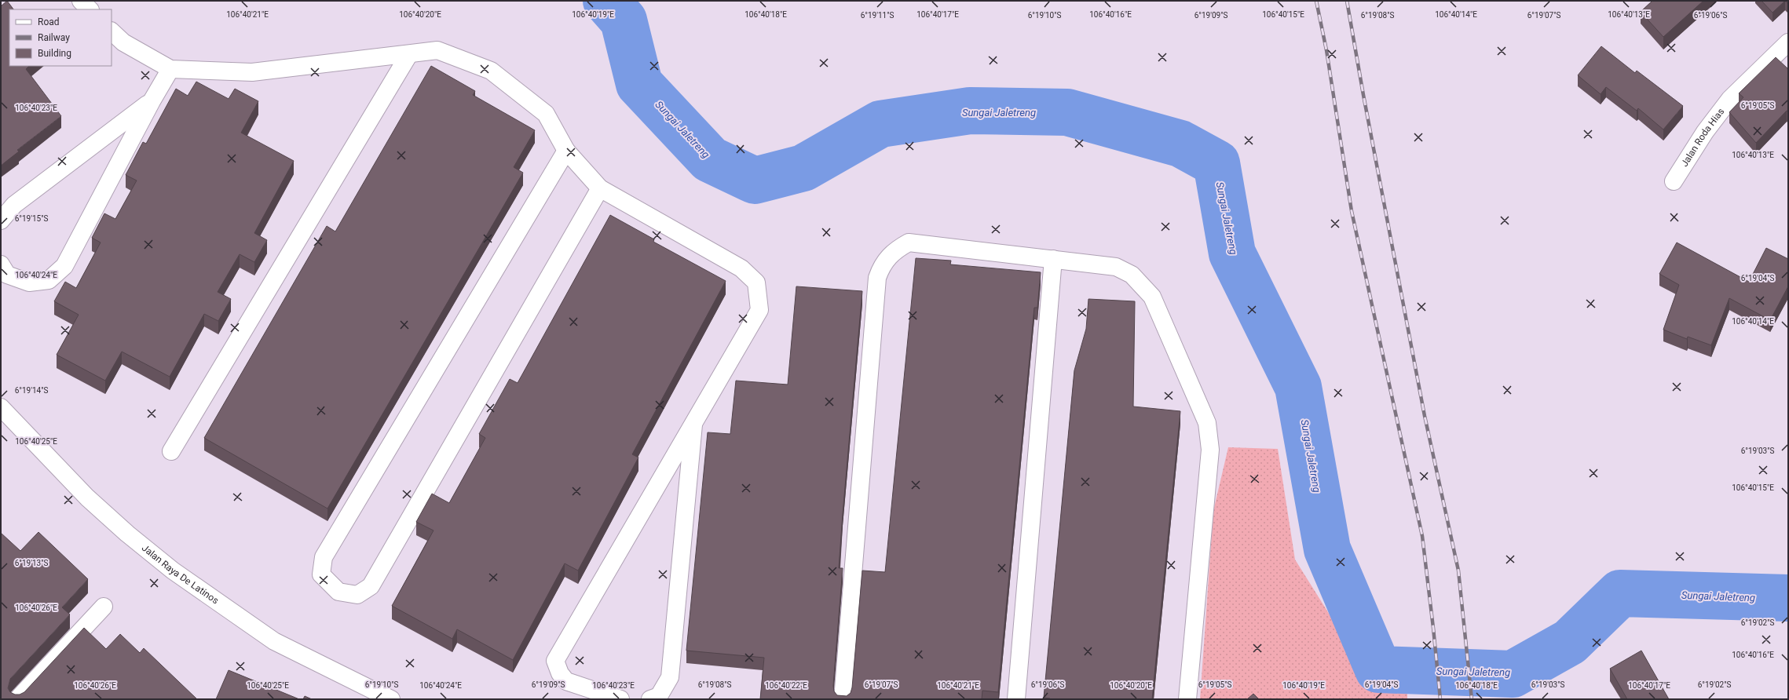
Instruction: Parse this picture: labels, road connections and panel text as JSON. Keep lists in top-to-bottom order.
{
  "streets": {
    "street": ["Jalan Roda Hias", "Jalan Raya De Latinos"]
  },
  "water": ["Sungai Jaletreng"],
  "legend": ["Road", "Railway", "Building"],
  "coordinates": [
    "106°40'21\"E",
    "106°40'20\"E",
    "106°40'19\"E",
    "106°40'18\"E",
    "106°40'17\"E",
    "106°40'15\"E",
    "106°40'14\"E",
    "106°40'13\"E",
    "106°40'16\"E",
    "6°19'11\"S",
    "6°19'10\"S",
    "6°19'09\"S",
    "6°19'08\"S",
    "6°19'07\"S",
    "6°19'06\"S",
    "6°19'05\"S",
    "106°40'23\"E",
    "6°19'15\"S",
    "106°40'24\"E",
    "6°19'04\"S",
    "6°19'14\"S",
    "106°40'25\"E",
    "6°19'03\"S",
    "6°19'13\"S",
    "106°40'26\"E",
    "6°19'02\"S",
    "106°40'22\"E"
  ]
}
